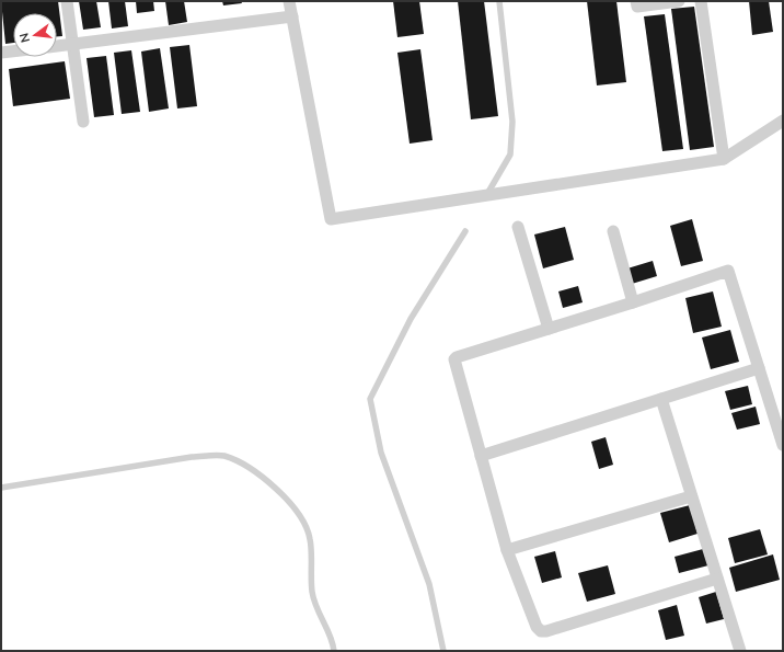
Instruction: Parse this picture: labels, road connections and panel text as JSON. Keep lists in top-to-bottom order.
{
  "north": "left"
}
